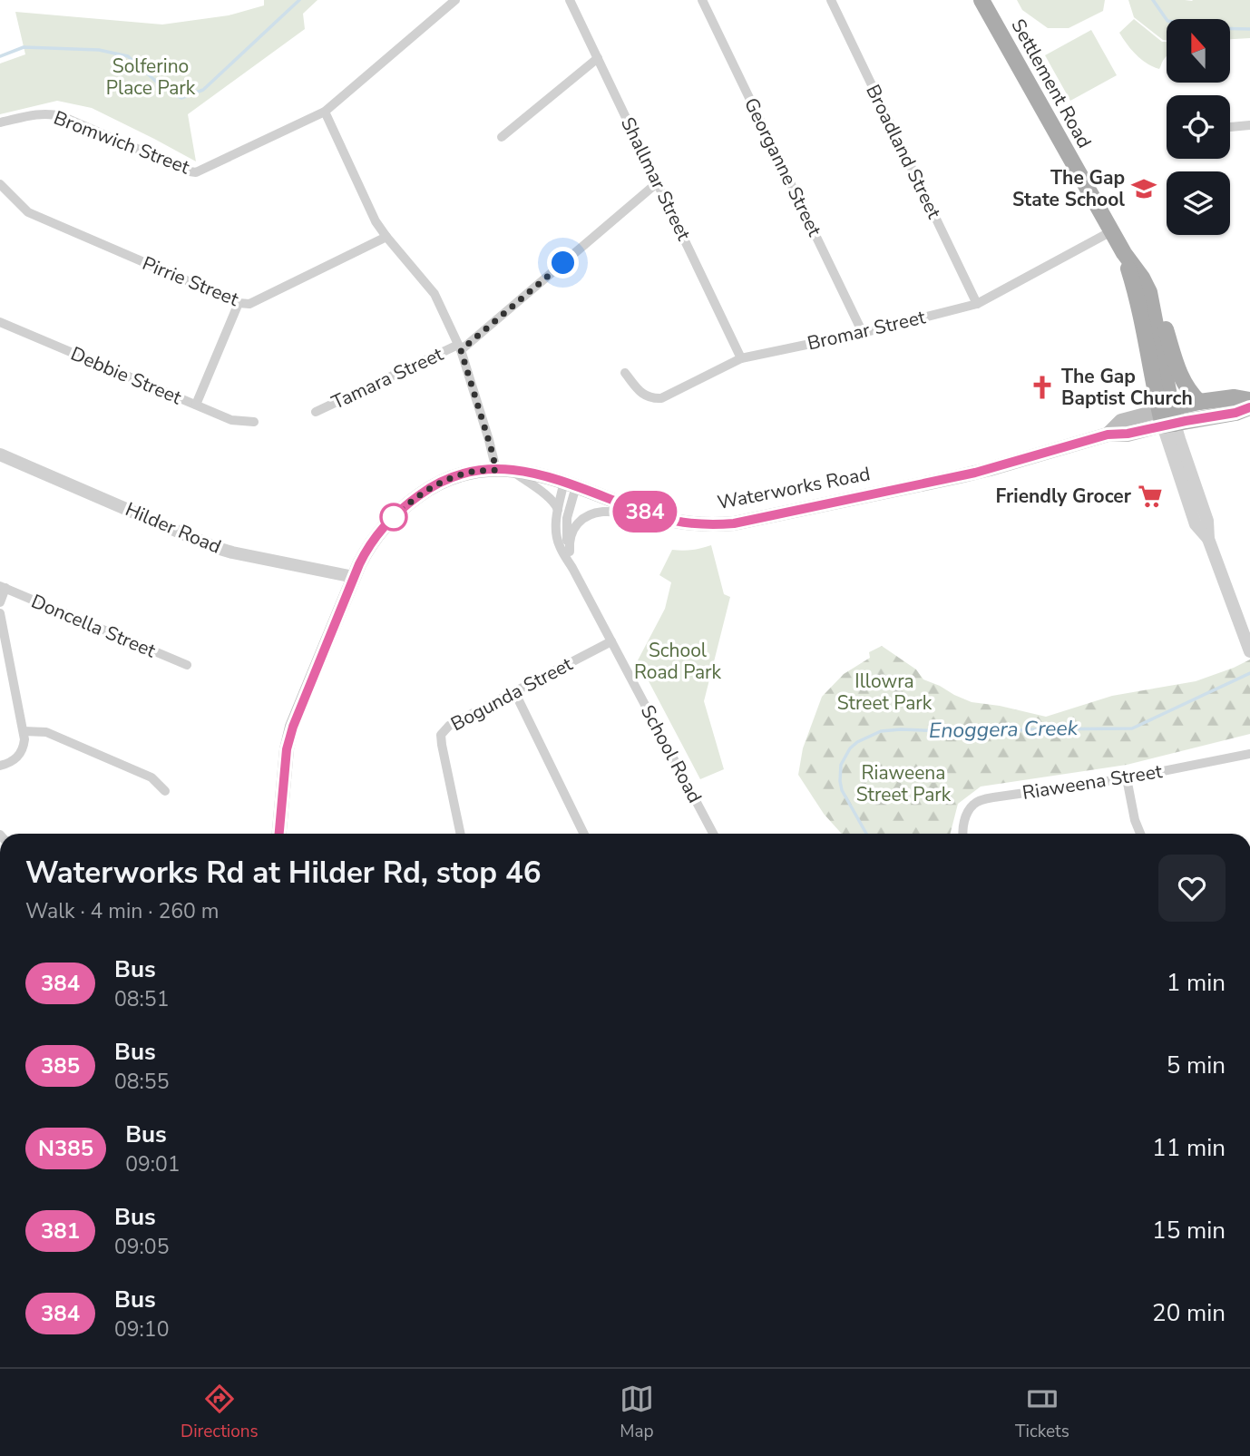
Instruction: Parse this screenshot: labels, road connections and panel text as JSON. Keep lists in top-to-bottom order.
{
  "streets": {
    "main road": ["Settlement Road", "Waterworks Road"],
    "street": [
      "Bromwich Street",
      "Broadland Street",
      "Georganne Street",
      "Shallmar Street",
      "Pirrie Street",
      "Bromar Street",
      "Debbie Street",
      "Tamara Street",
      "Hilder Road",
      "Doncella Street",
      "Bogunda Street",
      "School Road",
      "Riaweena Street"
    ]
  },
  "crossings": [
    ["Settlement Road", "Bromar Street"],
    ["Settlement Road", "Waterworks Road"],
    ["Broadland Street", "Bromar Street"],
    ["Georganne Street", "Bromar Street"],
    ["Shallmar Street", "Bromar Street"],
    ["Shallmar Street", "Tamara Street"],
    ["Waterworks Road", "Hilder Road"],
    ["Waterworks Road", "School Road"],
    ["Bogunda Street", "School Road"]
  ],
  "water": ["Enoggera Creek"],
  "parks": [
    "Solferino Place Park",
    "School Road Park",
    "Illowra Street Park",
    "Riaweena Street Park"
  ],
  "places": {
    "school or university": ["The Gap State School"],
    "church": ["The Gap Baptist Church"],
    "supermarket": ["Friendly Grocer"]
  },
  "lines": ["bus line 384"],
  "north": "top",
  "page": {
    "on_map": "384",
    "heading": ["Waterworks Rd at Hilder Rd, stop 46", "Walk · 4 min · 260 m"],
    "list": [
      {
        "mark": "384",
        "name": "Bus",
        "note": "08:51",
        "value": "1 min"
      },
      {
        "mark": "385",
        "name": "Bus",
        "note": "08:55",
        "value": "5 min"
      },
      {
        "mark": "N385",
        "name": "Bus",
        "note": "09:01",
        "value": "11 min"
      },
      {
        "mark": "381",
        "name": "Bus",
        "note": "09:05",
        "value": "15 min"
      },
      {
        "mark": "384",
        "name": "Bus",
        "note": "09:10",
        "value": "20 min"
      }
    ],
    "tabs": ["Directions", "Map", "Tickets"]
  }
}
